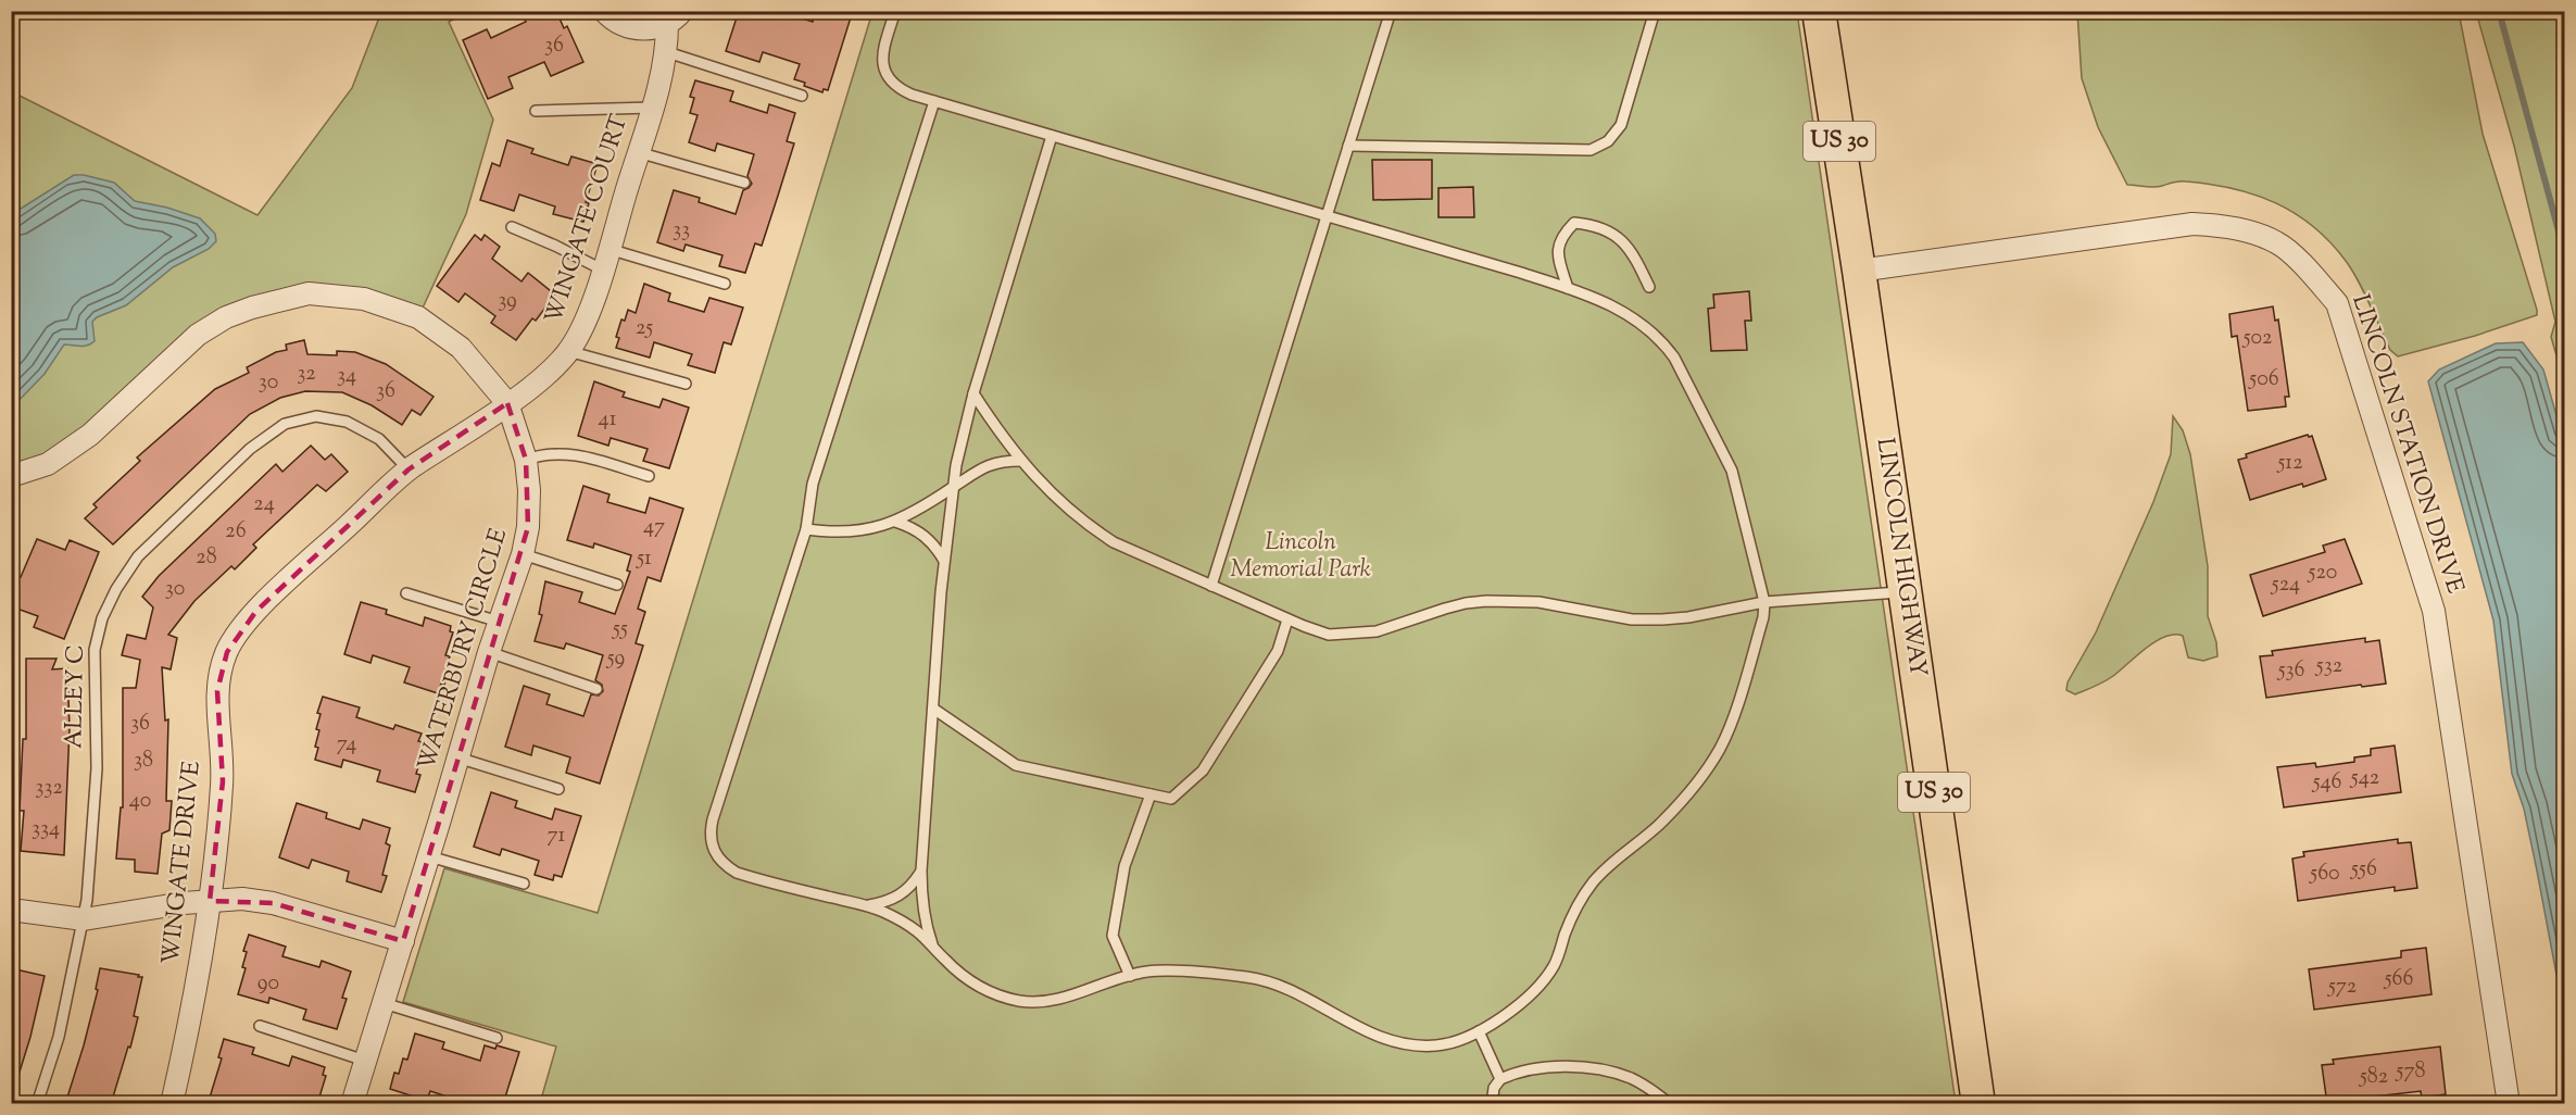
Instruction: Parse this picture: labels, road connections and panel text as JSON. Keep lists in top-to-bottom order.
{
  "streets": {
    "main road": ["US 30", "LINCOLN HIGHWAY"],
    "street": [
      "WINGATE COURT",
      "LINCOLN STATION DRIVE",
      "WATERBURY CIRCLE",
      "WINGATE DRIVE"
    ],
    "lane": ["ALLEY C"]
  },
  "crossings": [
    ["WINGATE COURT", "WATERBURY CIRCLE"],
    ["WINGATE COURT", "WINGATE DRIVE"],
    ["LINCOLN STATION DRIVE", "LINCOLN HIGHWAY"],
    ["WATERBURY CIRCLE", "WINGATE DRIVE"],
    ["ALLEY C", "WINGATE DRIVE"]
  ],
  "parks": ["Lincoln Memorial Park"],
  "house_numbers": [
    "36",
    "33",
    "39",
    "25",
    "502",
    "32",
    "34",
    "506",
    "30",
    "36",
    "41",
    "512",
    "24",
    "47",
    "26",
    "28",
    "51",
    "520",
    "524",
    "30",
    "55",
    "59",
    "532",
    "536",
    "36",
    "74",
    "38",
    "542",
    "546",
    "332",
    "40",
    "334",
    "71",
    "556",
    "560",
    "566",
    "90",
    "572",
    "578",
    "582"
  ]
}
